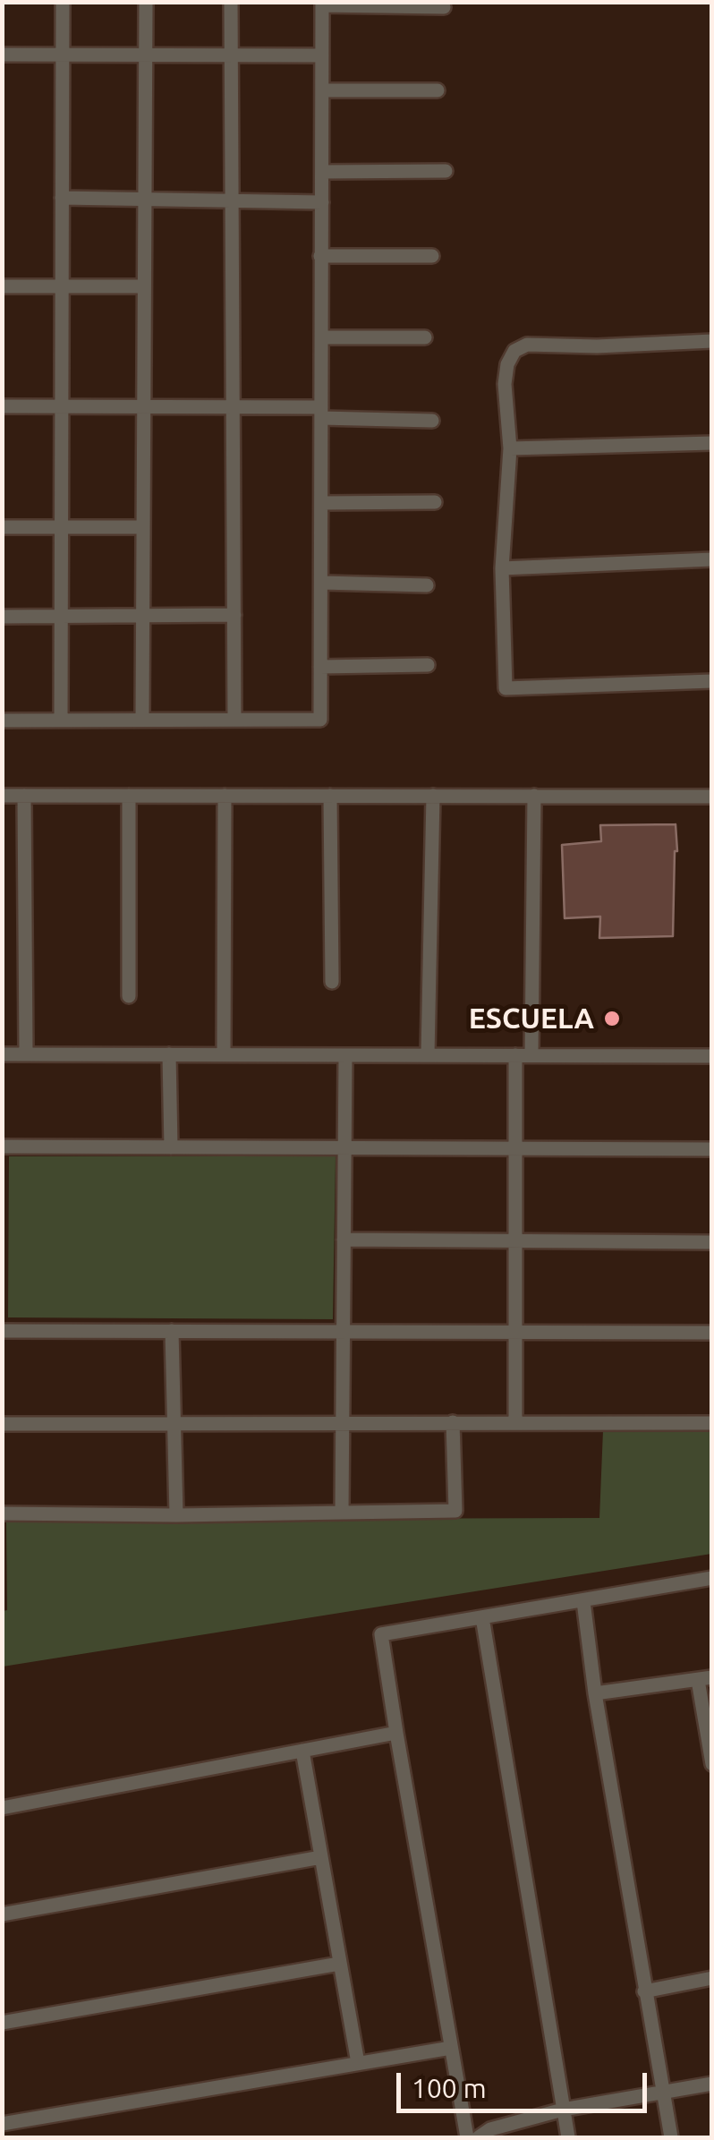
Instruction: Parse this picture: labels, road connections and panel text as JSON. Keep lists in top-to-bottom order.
{
  "places": ["ESCUELA"],
  "scale_bar": "100 m"
}
